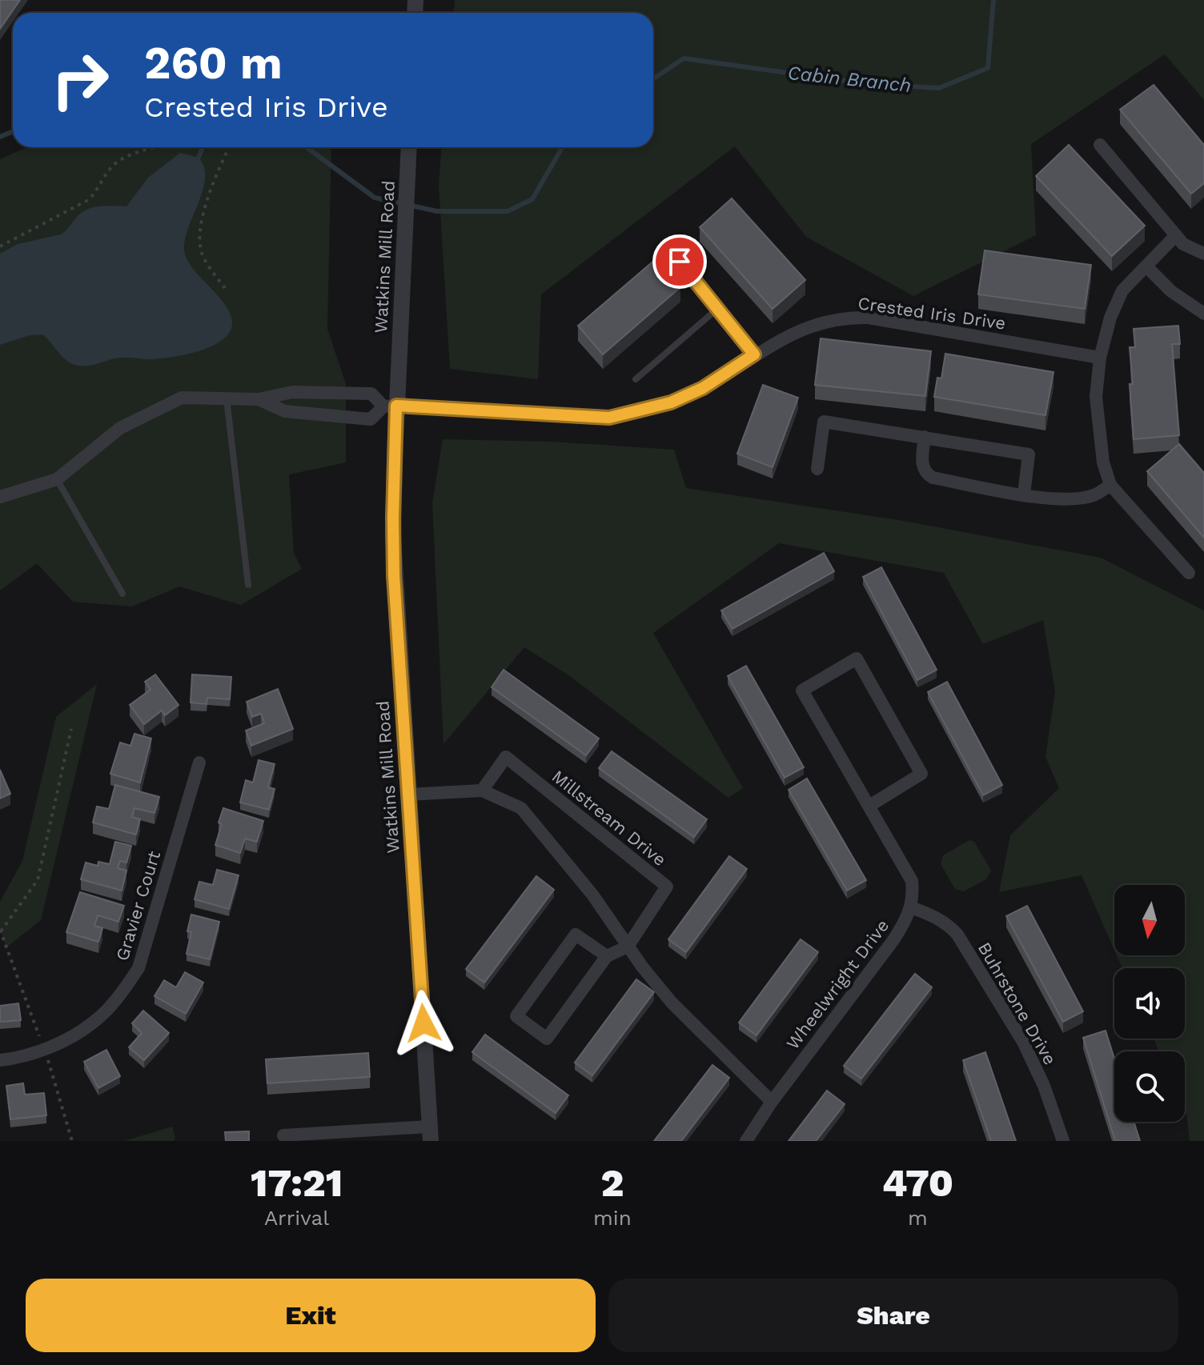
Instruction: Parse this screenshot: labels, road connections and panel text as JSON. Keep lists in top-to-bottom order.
{
  "streets": {
    "street": [
      "Watkins Mill Road",
      "Crested Iris Drive",
      "Millstream Drive",
      "Gravier Court",
      "Wheelwright Drive",
      "Buhrstone Drive"
    ]
  },
  "crossings": [
    ["Watkins Mill Road", "Crested Iris Drive"],
    ["Wheelwright Drive", "Buhrstone Drive"]
  ],
  "water": ["Cabin Branch"],
  "north": "bottom",
  "page": {
    "turn": ["260 m", "Crested Iris Drive"],
    "eta": [
      "17:21",
      "Arrival",
      "2",
      "min",
      "470",
      "m"
    ],
    "buttons": ["Exit", "Share"]
  }
}
